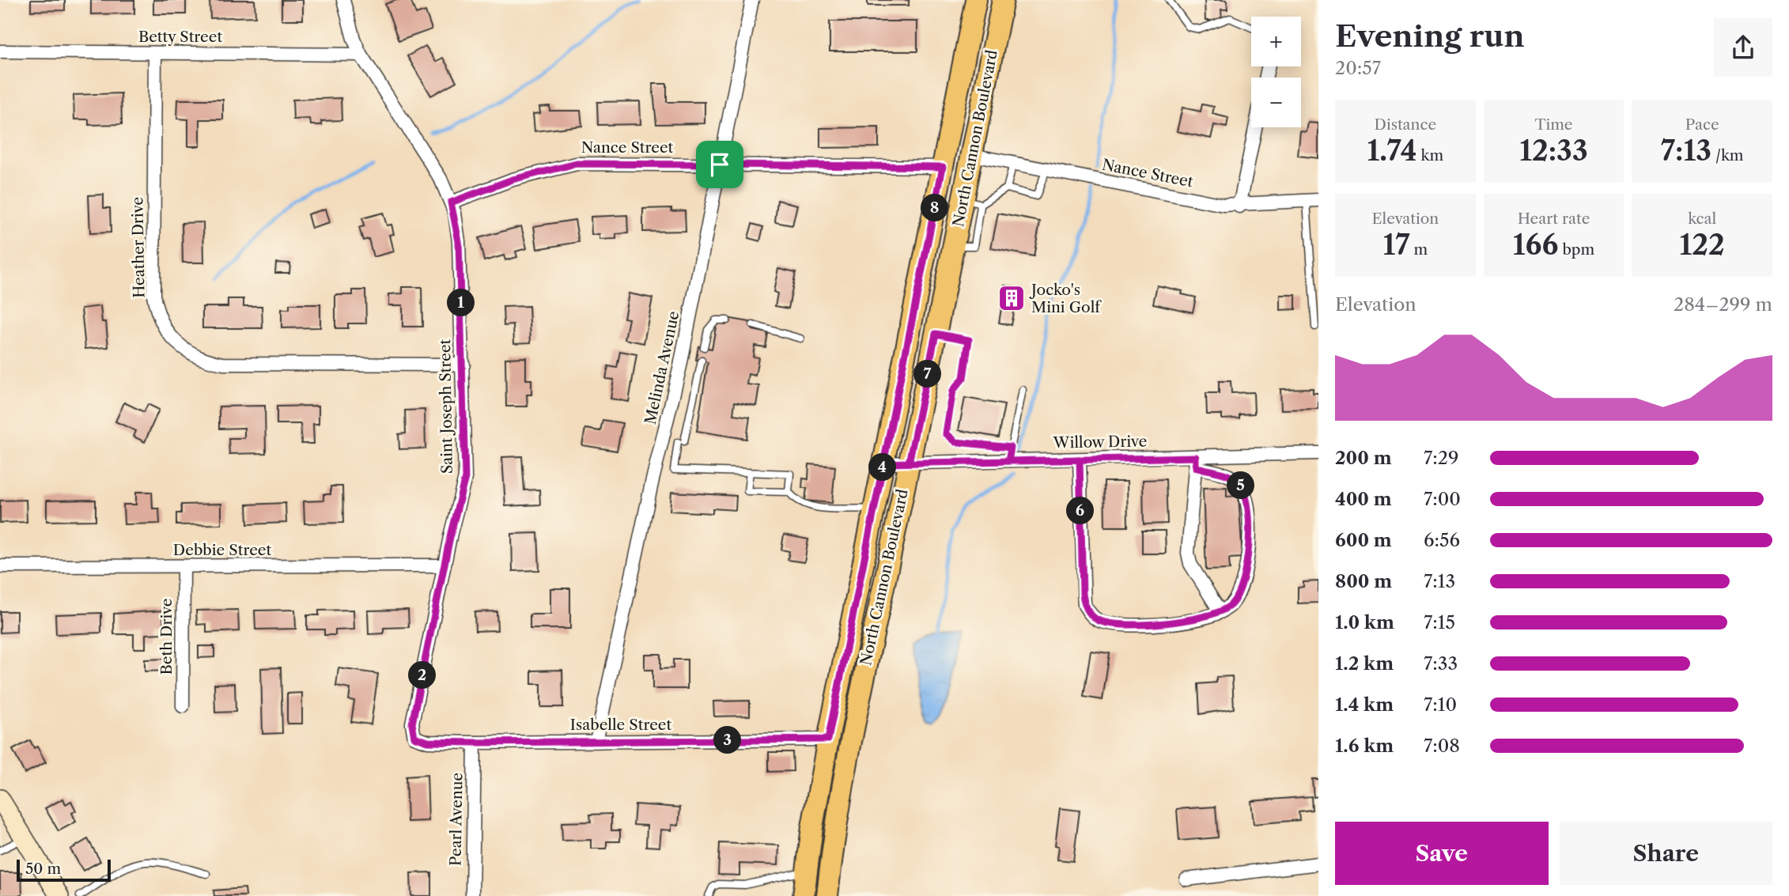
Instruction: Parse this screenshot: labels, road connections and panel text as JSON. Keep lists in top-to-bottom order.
{
  "streets": {
    "main road": ["North Cannon Boulevard"],
    "street": [
      "Betty Street",
      "Nance Street",
      "Heather Drive",
      "Melinda Avenue",
      "Saint Joseph Street",
      "Willow Drive",
      "Debbie Street",
      "Beth Drive",
      "Isabelle Street",
      "Pearl Avenue"
    ]
  },
  "crossings": [
    ["Betty Street", "Heather Drive"],
    ["Betty Street", "Saint Joseph Street"],
    ["North Cannon Boulevard", "Nance Street"],
    ["North Cannon Boulevard", "Willow Drive"],
    ["North Cannon Boulevard", "Isabelle Street"],
    ["Nance Street", "Melinda Avenue"],
    ["Nance Street", "Saint Joseph Street"],
    ["Heather Drive", "Saint Joseph Street"],
    ["Melinda Avenue", "Isabelle Street"],
    ["Saint Joseph Street", "Debbie Street"],
    ["Saint Joseph Street", "Isabelle Street"],
    ["Debbie Street", "Beth Drive"],
    ["Isabelle Street", "Pearl Avenue"]
  ],
  "places": {
    "building": ["Jocko's Mini Golf"]
  },
  "scale_bar": "50 m",
  "page": {
    "heading": ["Evening run", "20:57"],
    "map_buttons": ["+", "−"],
    "stats": [
      ["Distance", "1.74 km"],
      ["Time", "12:33"],
      ["Pace", "7:13 /km"],
      ["Elevation", "17 m"],
      ["Heart rate", "166 bpm"],
      ["kcal", "122"]
    ],
    "pins": [
      "8",
      "1",
      "7",
      "4",
      "5",
      "6",
      "2",
      "3"
    ],
    "chart": ["Elevation", "284–299 m"],
    "list": [
      {
        "name": "200 m",
        "note": "7:29"
      },
      {
        "name": "400 m",
        "note": "7:00"
      },
      {
        "name": "600 m",
        "note": "6:56"
      },
      {
        "name": "800 m",
        "note": "7:13"
      },
      {
        "name": "1.0 km",
        "note": "7:15"
      },
      {
        "name": "1.2 km",
        "note": "7:33"
      },
      {
        "name": "1.4 km",
        "note": "7:10"
      },
      {
        "name": "1.6 km",
        "note": "7:08"
      }
    ],
    "buttons": ["Save", "Share"],
    "scale": "50 m"
  }
}
